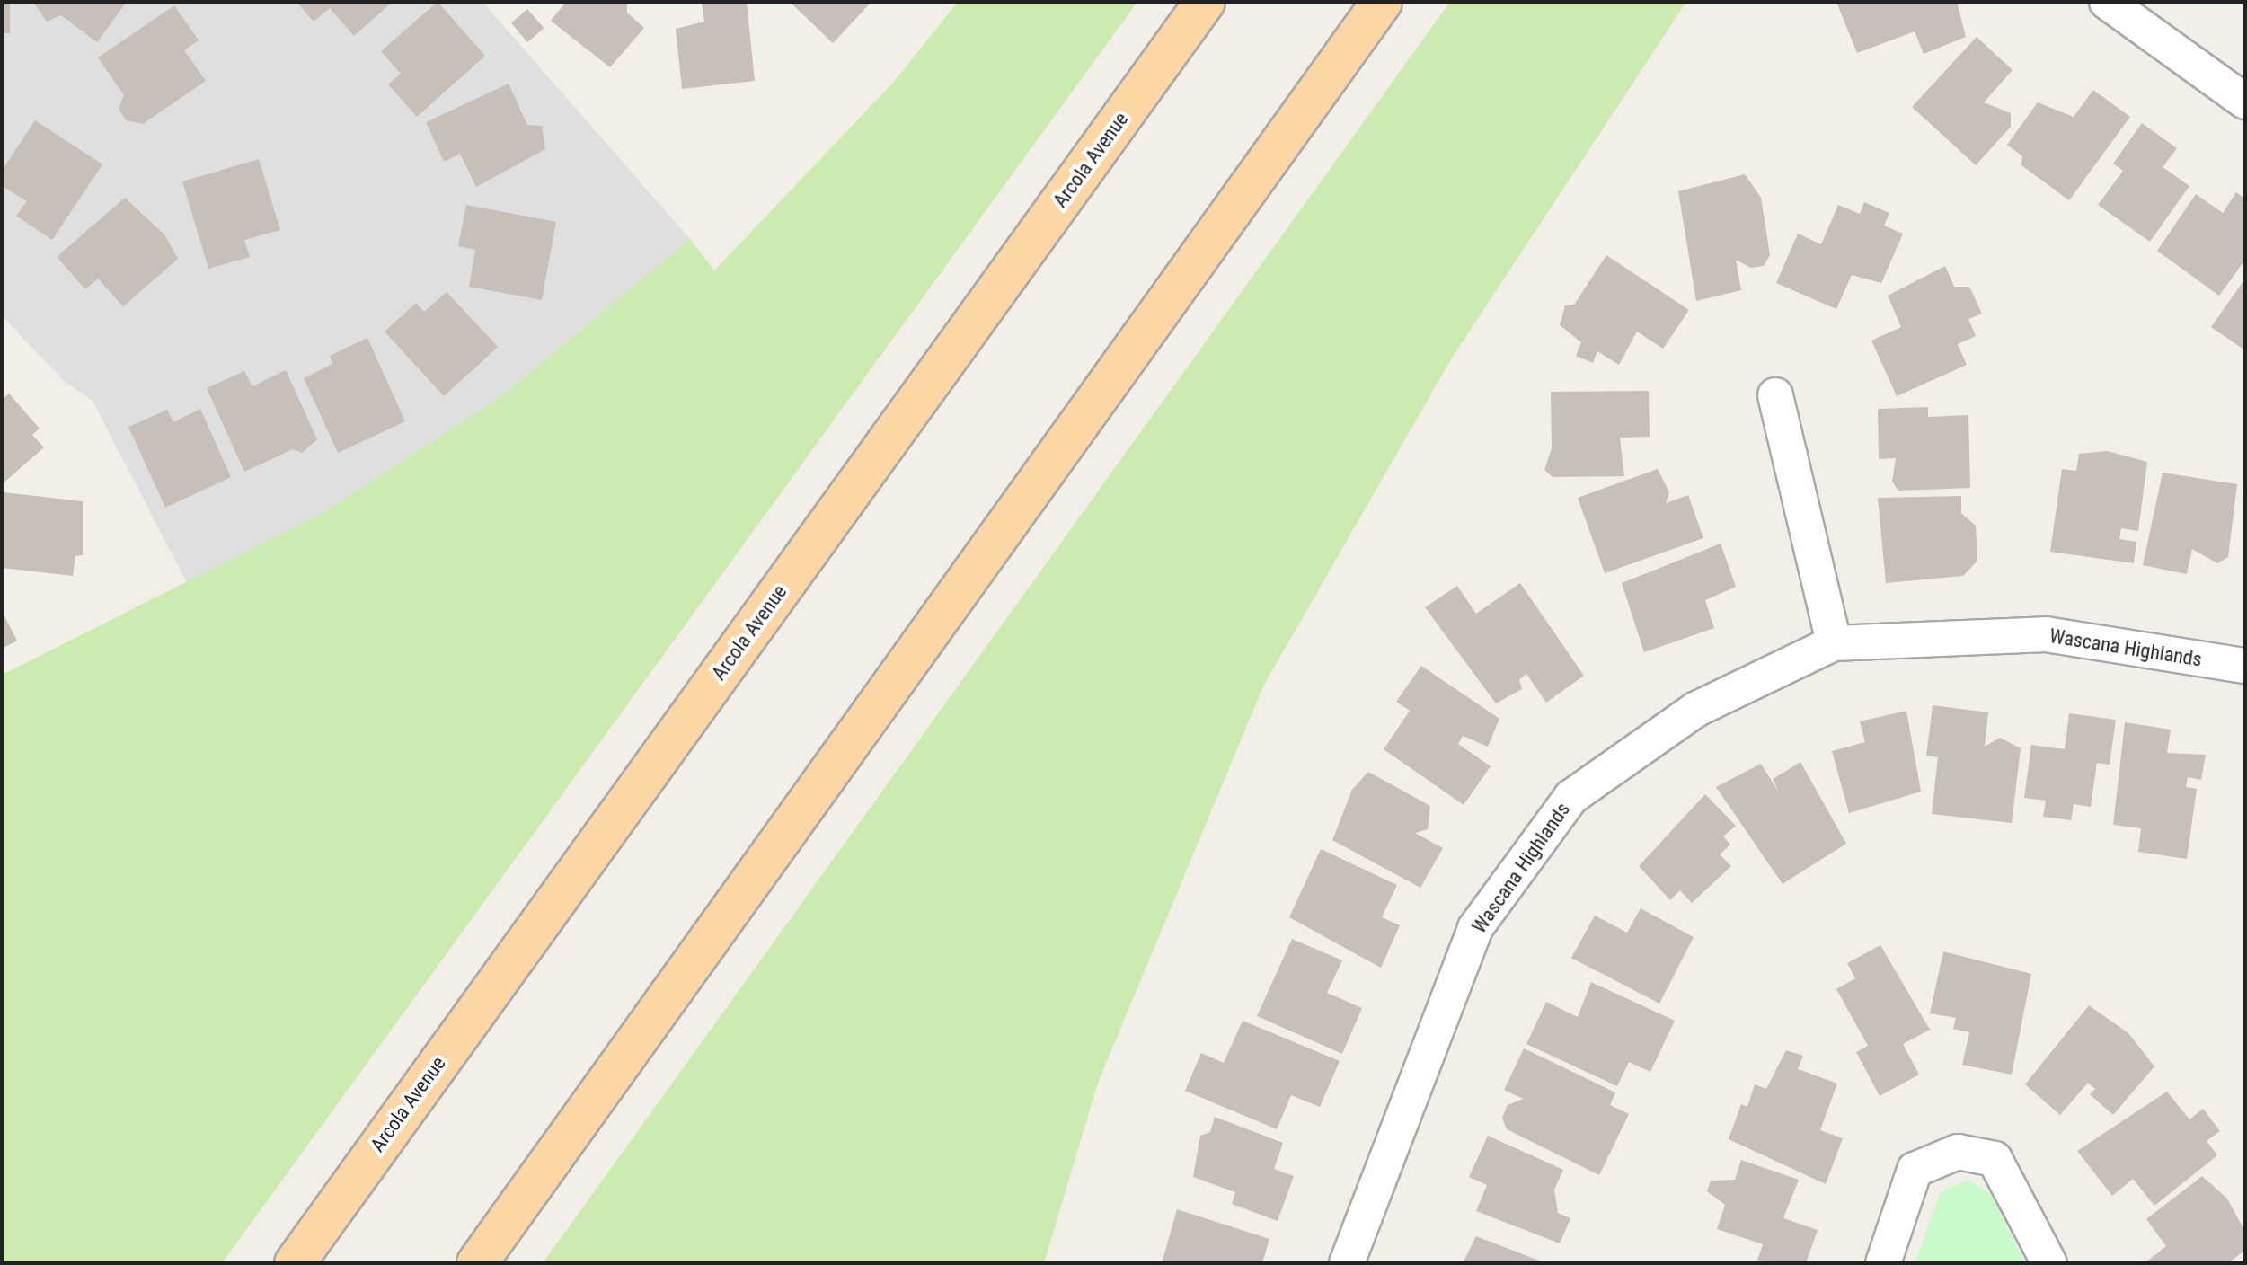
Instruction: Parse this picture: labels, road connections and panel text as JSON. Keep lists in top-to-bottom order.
{
  "streets": {
    "main road": ["Arcola Avenue"],
    "street": ["Wascana Highlands"]
  }
}
